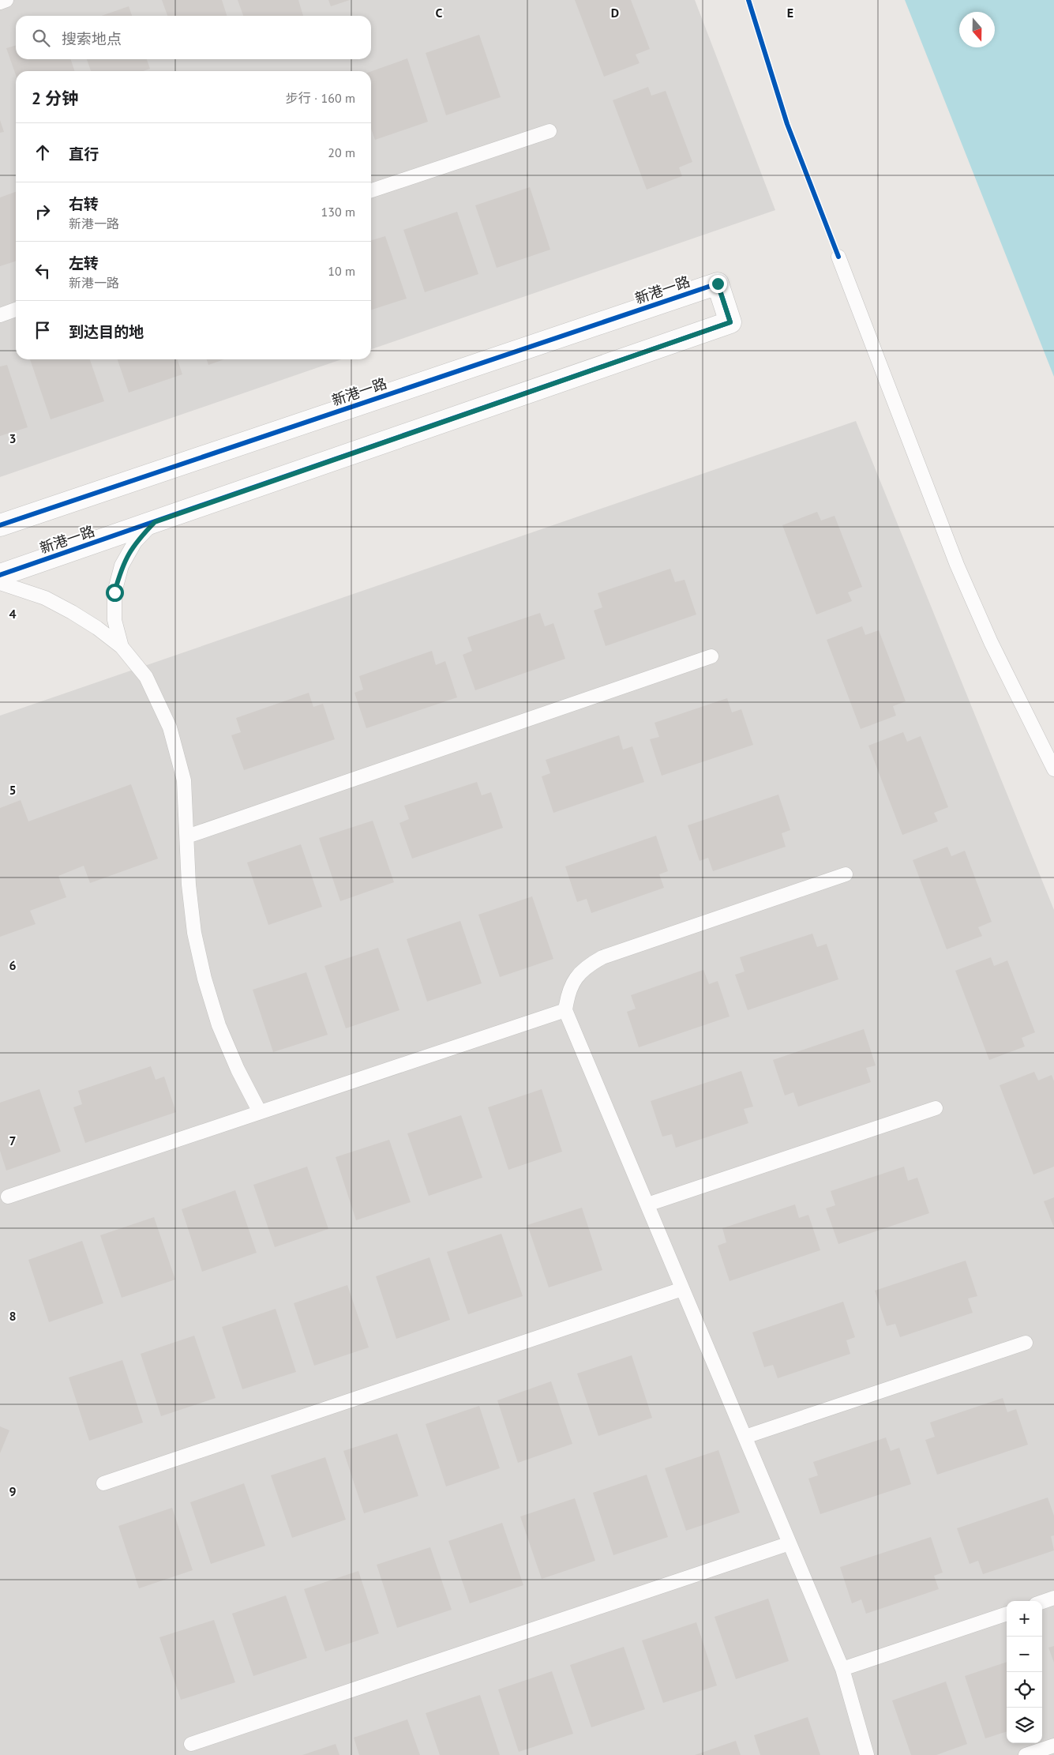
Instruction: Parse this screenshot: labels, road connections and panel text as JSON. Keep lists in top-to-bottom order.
{
  "streets": {
    "street": ["新港一路"]
  },
  "north": "bottom",
  "page": {
    "search": "搜索地点",
    "heading": ["2 分钟", "步行 · 160 m"],
    "list": [
      ["直行", "20 m"],
      ["右转", "新港一路", "130 m"],
      ["左转", "新港一路", "10 m"],
      "到达目的地"
    ],
    "map_buttons": ["+", "−"]
  },
  "grid": {
    "columns": ["C", "D", "E"],
    "rows": [
      "3",
      "4",
      "5",
      "6",
      "7",
      "8",
      "9"
    ]
  }
}
